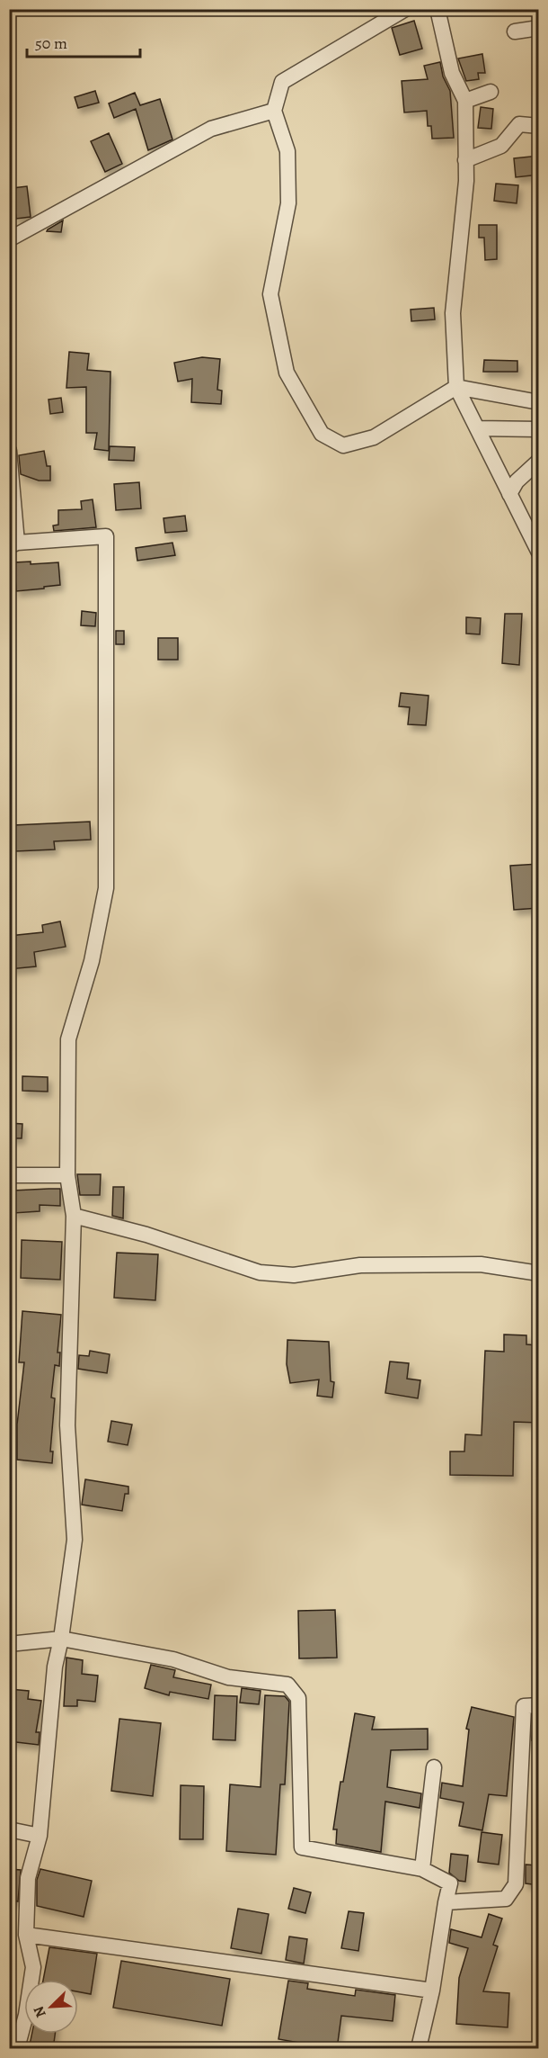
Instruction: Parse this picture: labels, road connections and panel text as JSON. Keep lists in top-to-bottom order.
{
  "scale_bar": "50 m",
  "north": "bottom left"
}
